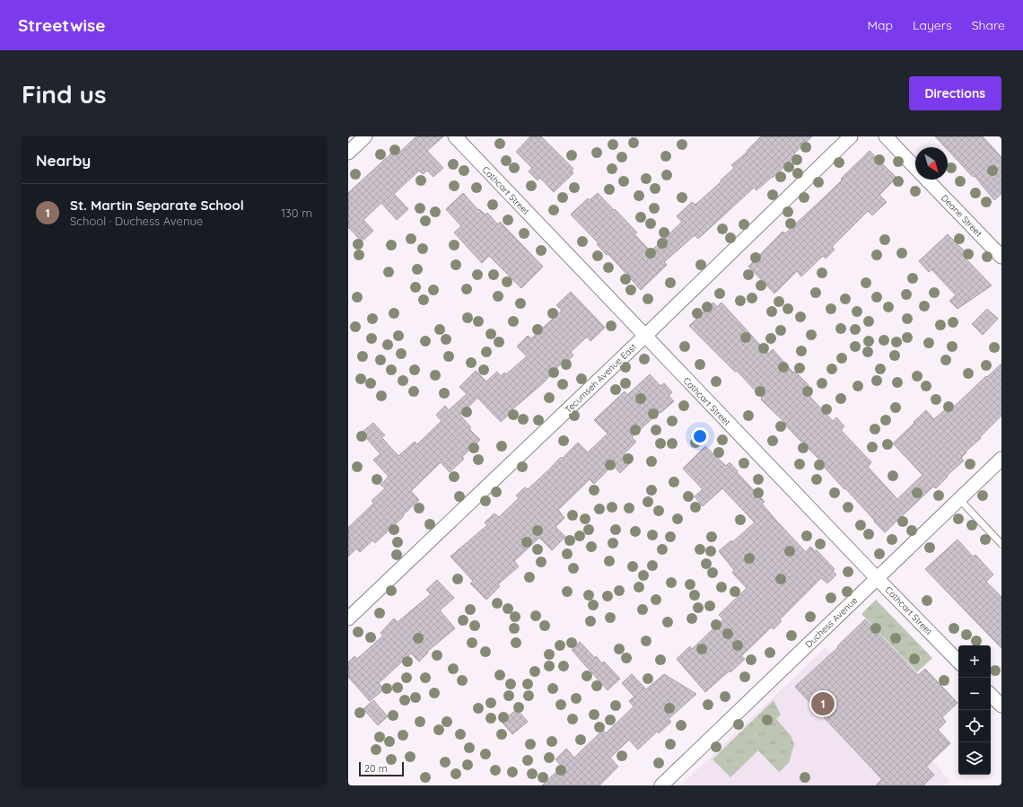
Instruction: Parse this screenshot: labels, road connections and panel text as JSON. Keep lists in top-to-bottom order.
{
  "streets": {
    "street": [
      "Cathcart Street",
      "Deane Street",
      "Tecumseh Avenue East",
      "Duchess Avenue"
    ]
  },
  "crossings": [
    ["Cathcart Street", "Tecumseh Avenue East"],
    ["Cathcart Street", "Duchess Avenue"]
  ],
  "scale_bar": "20 m",
  "north": "bottom right",
  "page": {
    "header": "Streetwise",
    "nav": ["Map", "Layers", "Share"],
    "buttons": "Directions",
    "title": "Find us",
    "heading": "Nearby",
    "list": [
      {
        "mark": "1",
        "name": "St. Martin Separate School",
        "note": "School · Duchess Avenue",
        "value": "130 m"
      }
    ],
    "map_buttons": ["+", "−"],
    "pins": "1",
    "scale": "20 m"
  }
}
